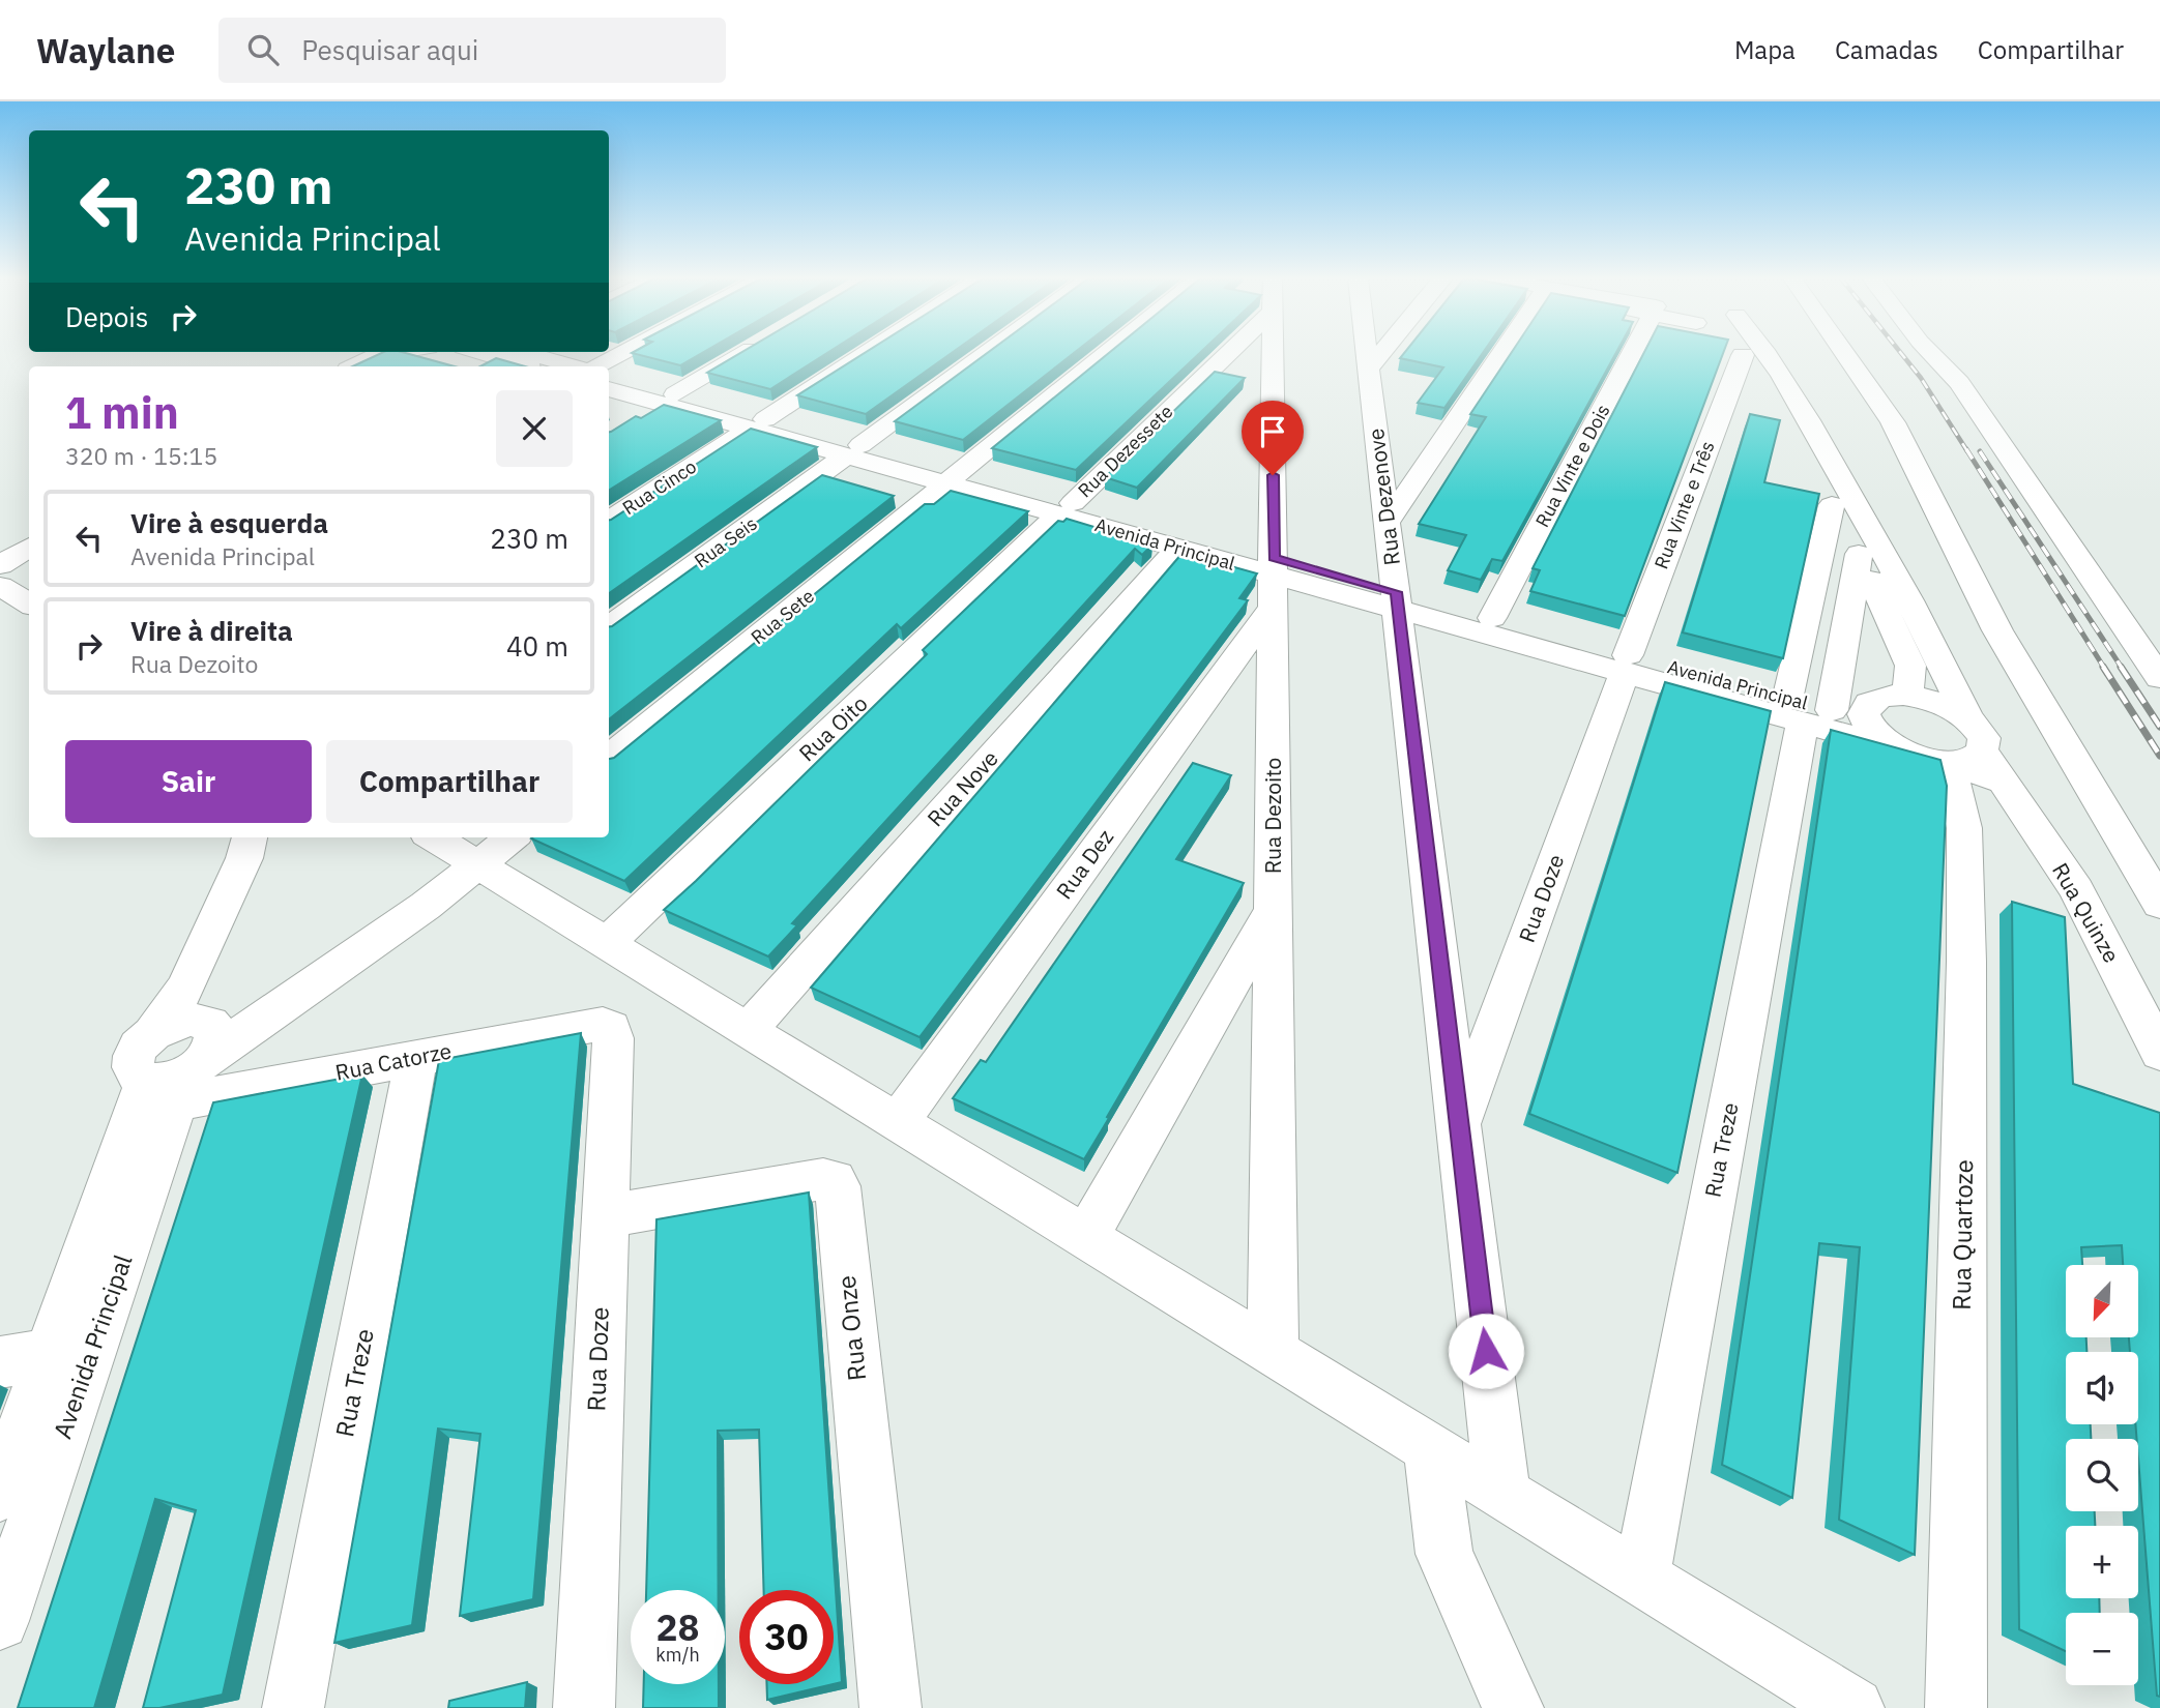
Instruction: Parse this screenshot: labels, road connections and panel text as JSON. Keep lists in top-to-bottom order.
{
  "streets": {
    "street": [
      "Rua Dezessete",
      "Rua Vinte e Dois",
      "Rua Cinco",
      "Rua Dezenove",
      "Rua Vinte e Três",
      "Rua Seis",
      "Avenida Principal",
      "Rua Sete",
      "Rua Oito",
      "Rua Nove",
      "Rua Dezoito",
      "Rua Dez",
      "Rua Doze",
      "Rua Quinze",
      "Rua Catorze",
      "Rua Treze",
      "Rua Quartoze",
      "Rua Onze"
    ]
  },
  "crossings": [
    ["Rua Dezessete", "Avenida Principal"],
    ["Rua Dezessete", "Rua Oito"],
    ["Rua Vinte e Dois", "Avenida Principal"],
    ["Rua Cinco", "Avenida Principal"],
    ["Rua Dezenove", "Avenida Principal"],
    ["Rua Dezenove", "Rua Doze"],
    ["Rua Vinte e Três", "Avenida Principal"],
    ["Rua Vinte e Três", "Rua Doze"],
    ["Rua Seis", "Avenida Principal"],
    ["Avenida Principal", "Rua Sete"],
    ["Avenida Principal", "Rua Oito"],
    ["Avenida Principal", "Rua Nove"],
    ["Avenida Principal", "Rua Dezoito"],
    ["Avenida Principal", "Rua Dez"],
    ["Avenida Principal", "Rua Doze"],
    ["Avenida Principal", "Rua Quinze"],
    ["Avenida Principal", "Rua Catorze"],
    ["Avenida Principal", "Rua Treze"],
    ["Avenida Principal", "Rua Quartoze"],
    ["Rua Dezoito", "Rua Dez"],
    ["Rua Doze", "Rua Catorze"],
    ["Rua Doze", "Rua Onze"],
    ["Rua Quinze", "Rua Quartoze"],
    ["Rua Catorze", "Rua Treze"]
  ],
  "north": "bottom left",
  "page": {
    "header": "Waylane",
    "search": "Pesquisar aqui",
    "nav": ["Mapa", "Camadas", "Compartilhar"],
    "turn": ["230 m", "Avenida Principal"],
    "then": "Depois",
    "heading": ["1 min", "320 m · 15:15"],
    "list": [
      {
        "name": "Vire à esquerda",
        "note": "Avenida Principal",
        "value": "230 m"
      },
      {
        "name": "Vire à direita",
        "note": "Rua Dezoito",
        "value": "40 m"
      }
    ],
    "buttons": ["Sair", "Compartilhar"],
    "map_buttons": ["+", "−"],
    "speed": "28 km/h",
    "limit": "30"
  }
}
